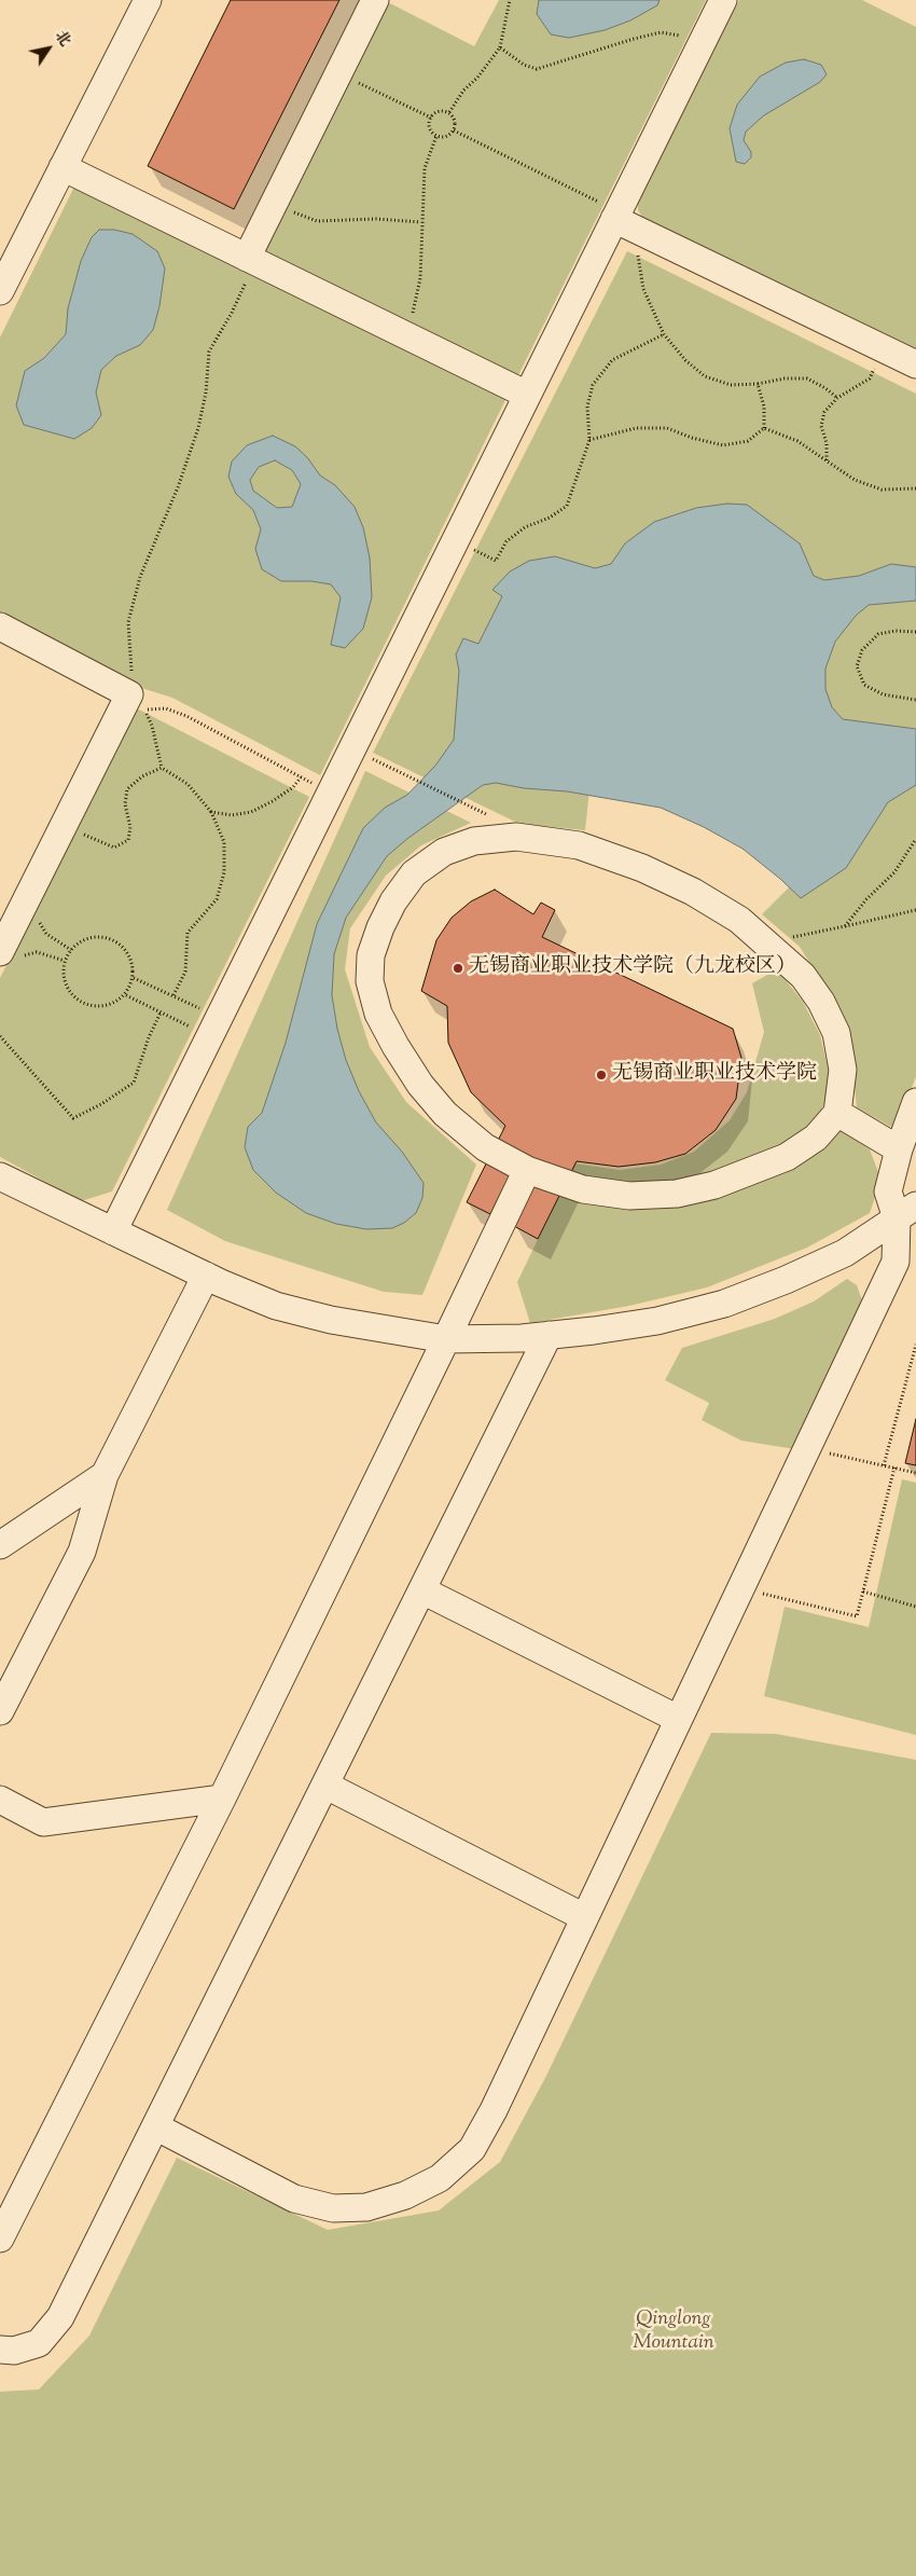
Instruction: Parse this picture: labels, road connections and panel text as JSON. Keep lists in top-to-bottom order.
{
  "parks": ["Qinglong Mountain"],
  "places": ["无锡商业职业技术学院（九龙校区）", "无锡商业职业技术学院"],
  "north": "top right"
}
